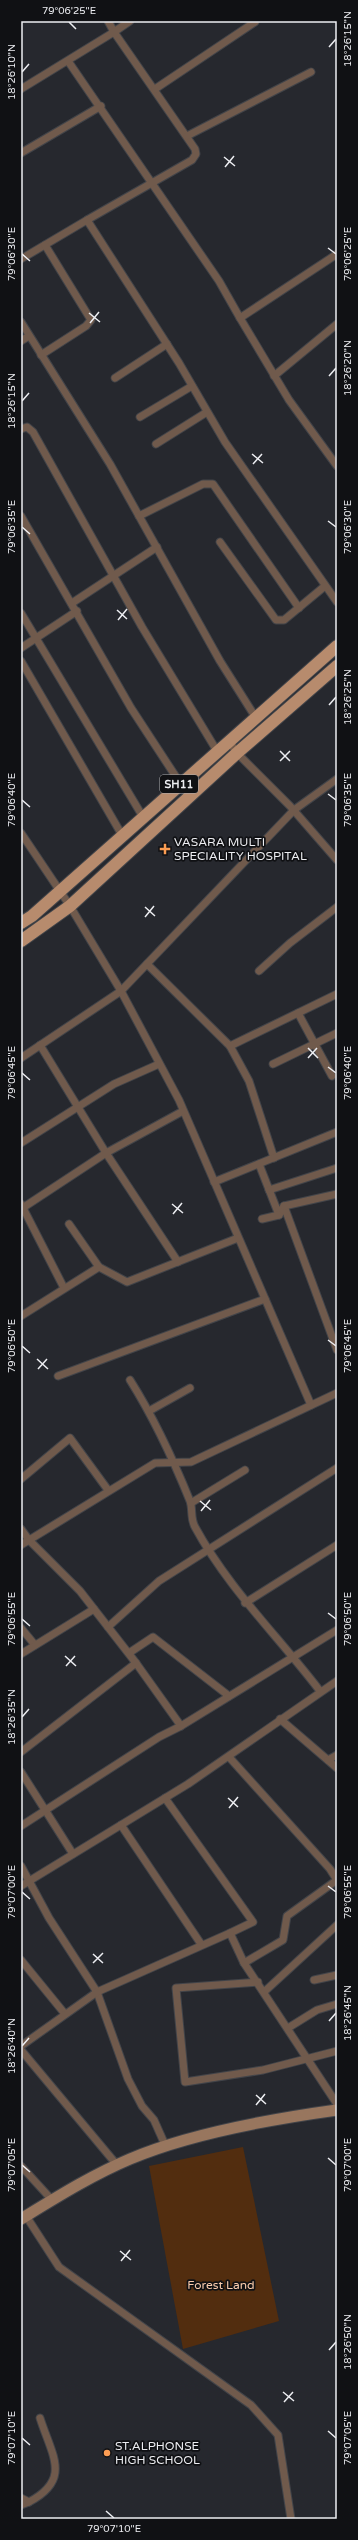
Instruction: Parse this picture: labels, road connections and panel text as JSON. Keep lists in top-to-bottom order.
{
  "streets": {
    "main road": ["SH11"]
  },
  "parks": ["Forest Land"],
  "places": {
    "health": ["VASARA MULTI SPECIALITY HOSPITAL"],
    "other": ["ST.ALPHONSE HIGH SCHOOL"]
  },
  "coordinates": [
    "79°06'25\"E",
    "18°26'15\"N",
    "18°26'10\"N",
    "79°06'30\"E",
    "18°26'20\"N",
    "79°06'35\"E",
    "18°26'25\"N",
    "79°06'40\"E",
    "79°06'45\"E",
    "79°06'50\"E",
    "79°06'55\"E",
    "18°26'35\"N",
    "79°07'00\"E",
    "18°26'45\"N",
    "18°26'40\"N",
    "79°07'05\"E",
    "18°26'50\"N",
    "79°07'10\"E"
  ]
}
